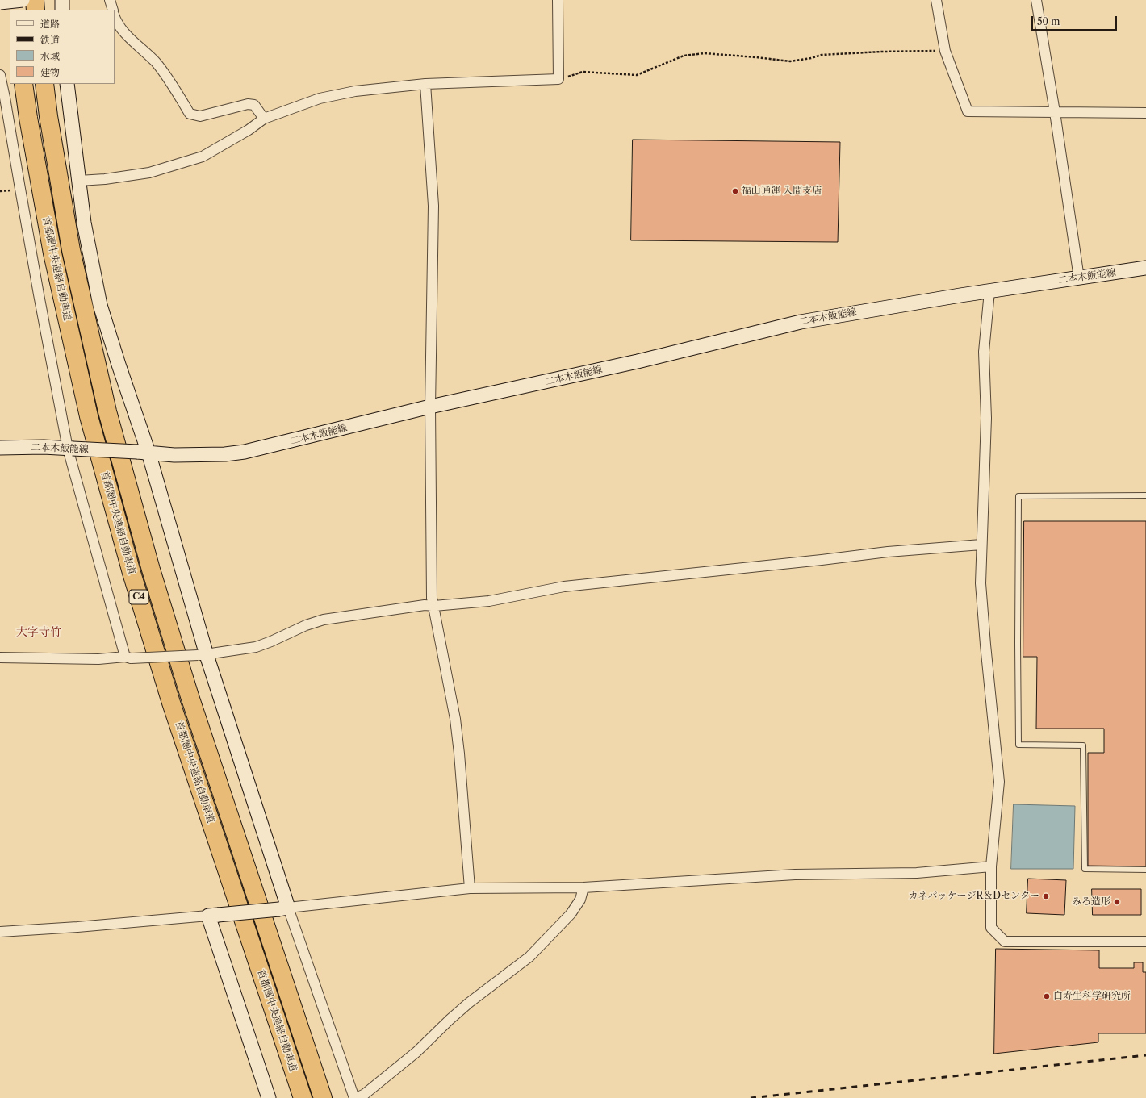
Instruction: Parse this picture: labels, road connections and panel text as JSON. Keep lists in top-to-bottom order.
{
  "streets": {
    "highway": ["首都圏中央連絡自動車道", "C4"],
    "main road": ["二本木飯能線"]
  },
  "districts": ["大字寺竹"],
  "places": [
    "福山通運 入間支店",
    "カネパッケージR＆Dセンター",
    "みろ造形",
    "白寿生科学研究所"
  ],
  "legend": [
    "道路",
    "鉄道",
    "水域",
    "建物"
  ],
  "scale_bar": "50 m"
}
